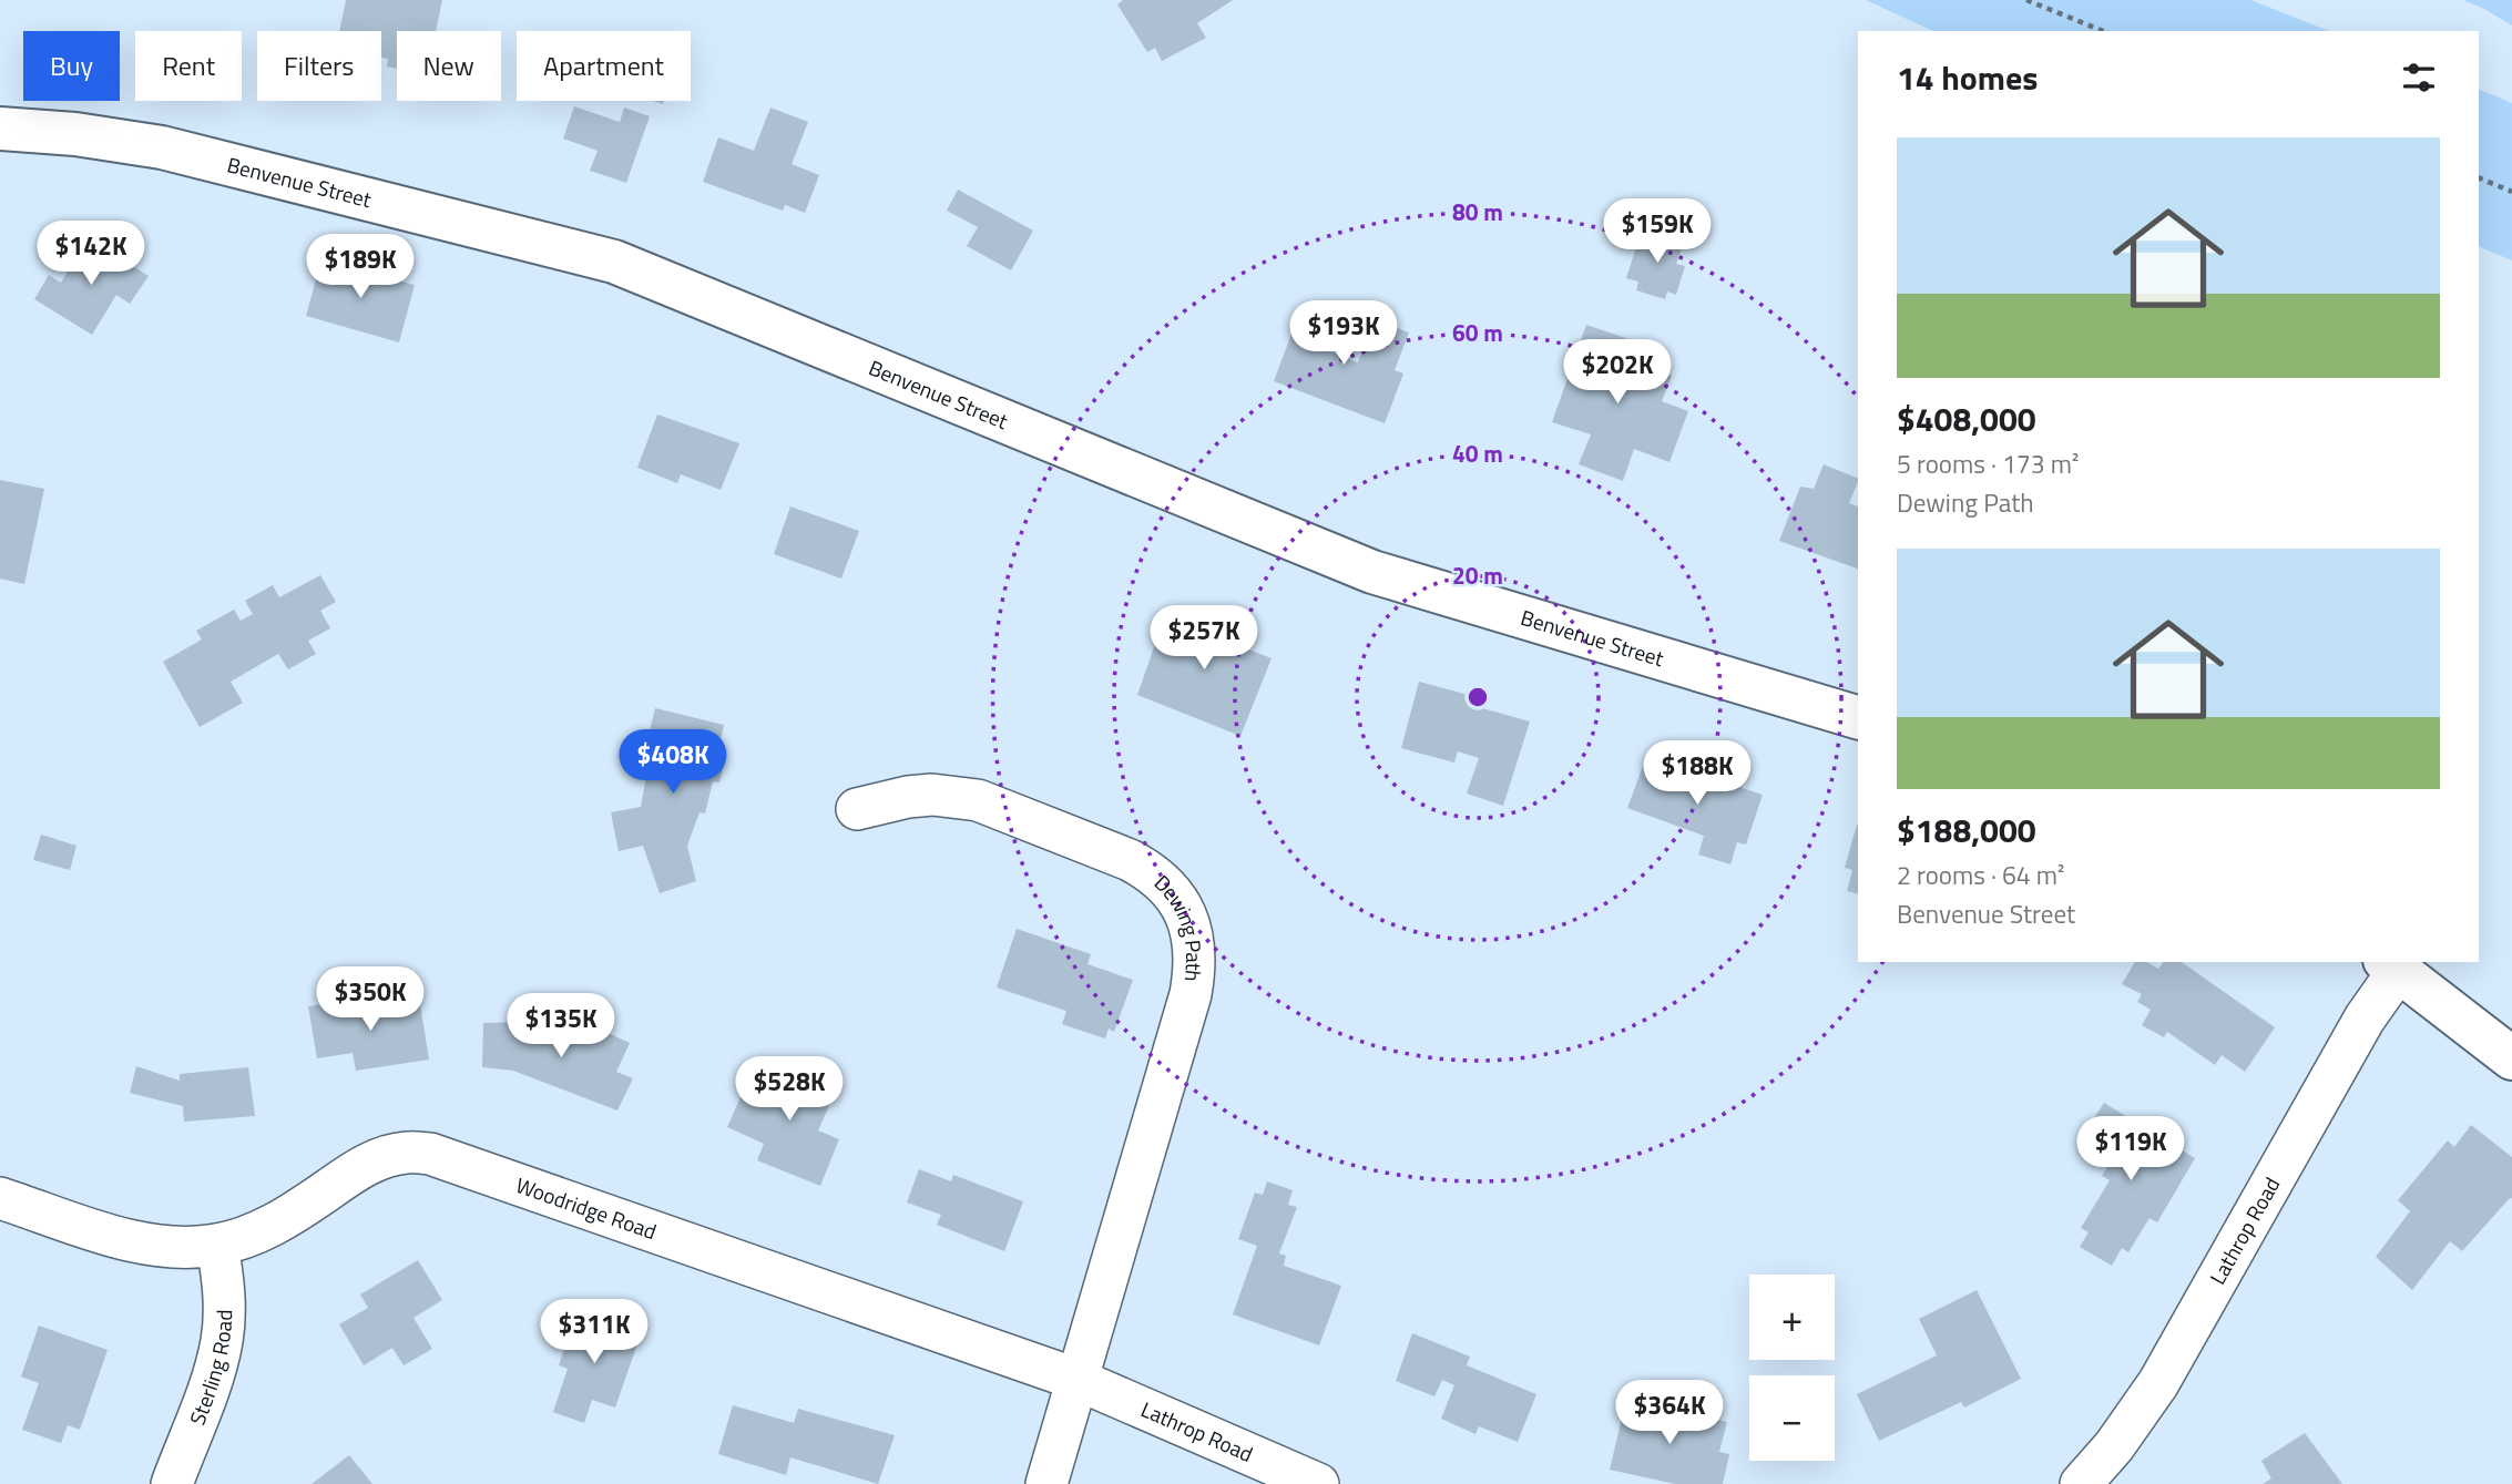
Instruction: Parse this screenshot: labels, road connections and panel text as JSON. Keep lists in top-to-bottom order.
{
  "streets": {
    "street": [
      "Benvenue Street",
      "Dewing Path",
      "Woodridge Road",
      "Lathrop Road",
      "Sterling Road"
    ]
  },
  "crossings": [
    ["Dewing Path", "Woodridge Road"],
    ["Dewing Path", "Lathrop Road"],
    ["Woodridge Road", "Lathrop Road"],
    ["Woodridge Road", "Sterling Road"]
  ],
  "page": {
    "chip": [
      "Buy",
      "Rent",
      "Filters",
      "New",
      "Apartment"
    ],
    "heading": "14 homes",
    "list": [
      {
        "name": "$408,000",
        "note": "5 rooms · 173 m² · Dewing Path"
      },
      {
        "name": "$188,000",
        "note": "2 rooms · 64 m² · Benvenue Street"
      }
    ],
    "price": [
      "$159K",
      "$142K",
      "$189K",
      "$193K",
      "$202K",
      "$257K",
      "$408K",
      "$188K",
      "$350K",
      "$135K",
      "$528K",
      "$119K",
      "$311K",
      "$364K"
    ],
    "map_buttons": ["+", "−"]
  },
  "rings": [
    "80 m",
    "60 m",
    "40 m",
    "20 m"
  ]
}
